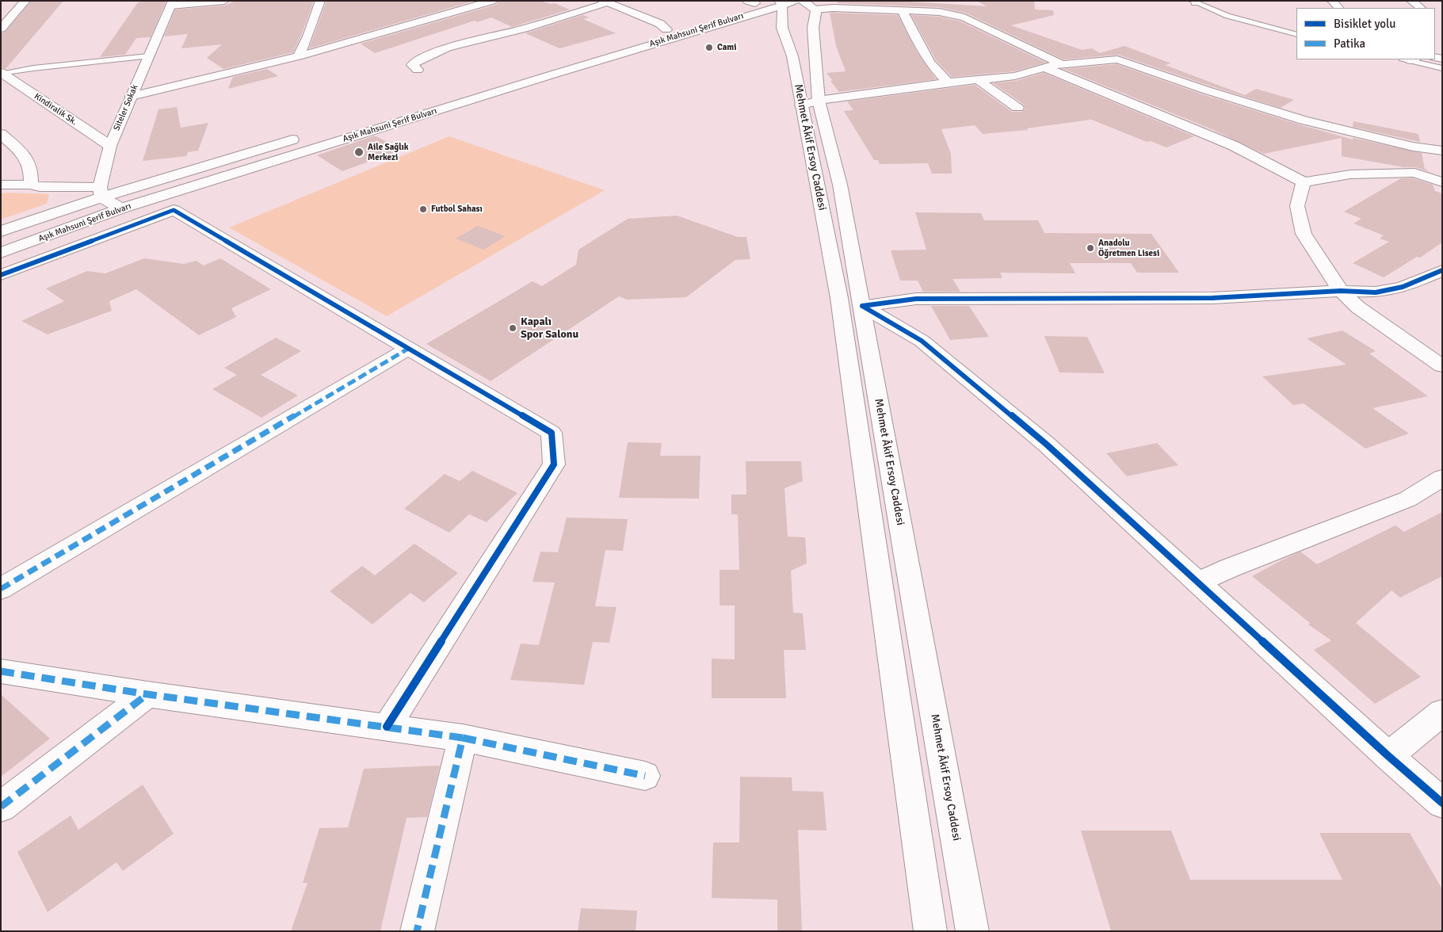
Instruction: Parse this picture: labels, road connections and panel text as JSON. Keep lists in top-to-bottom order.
{
  "streets": {
    "street": [
      "Aşık Mahsuni Şerif Bulvarı",
      "Siteler Sokak",
      "Kindiralik Sk.",
      "Mehmet Âkif Ersoy Caddesi"
    ]
  },
  "crossings": [
    ["Aşık Mahsuni Şerif Bulvarı", "Siteler Sokak"],
    ["Aşık Mahsuni Şerif Bulvarı", "Mehmet Âkif Ersoy Caddesi"],
    ["Siteler Sokak", "Kindiralik Sk."]
  ],
  "places": [
    "Cami",
    "Aile Sağlık Merkezi",
    "Futbol Sahası",
    "Anadolu Öğretmen Lisesi",
    "Kapalı Spor Salonu"
  ],
  "legend": ["Bisiklet yolu", "Patika"]
}
